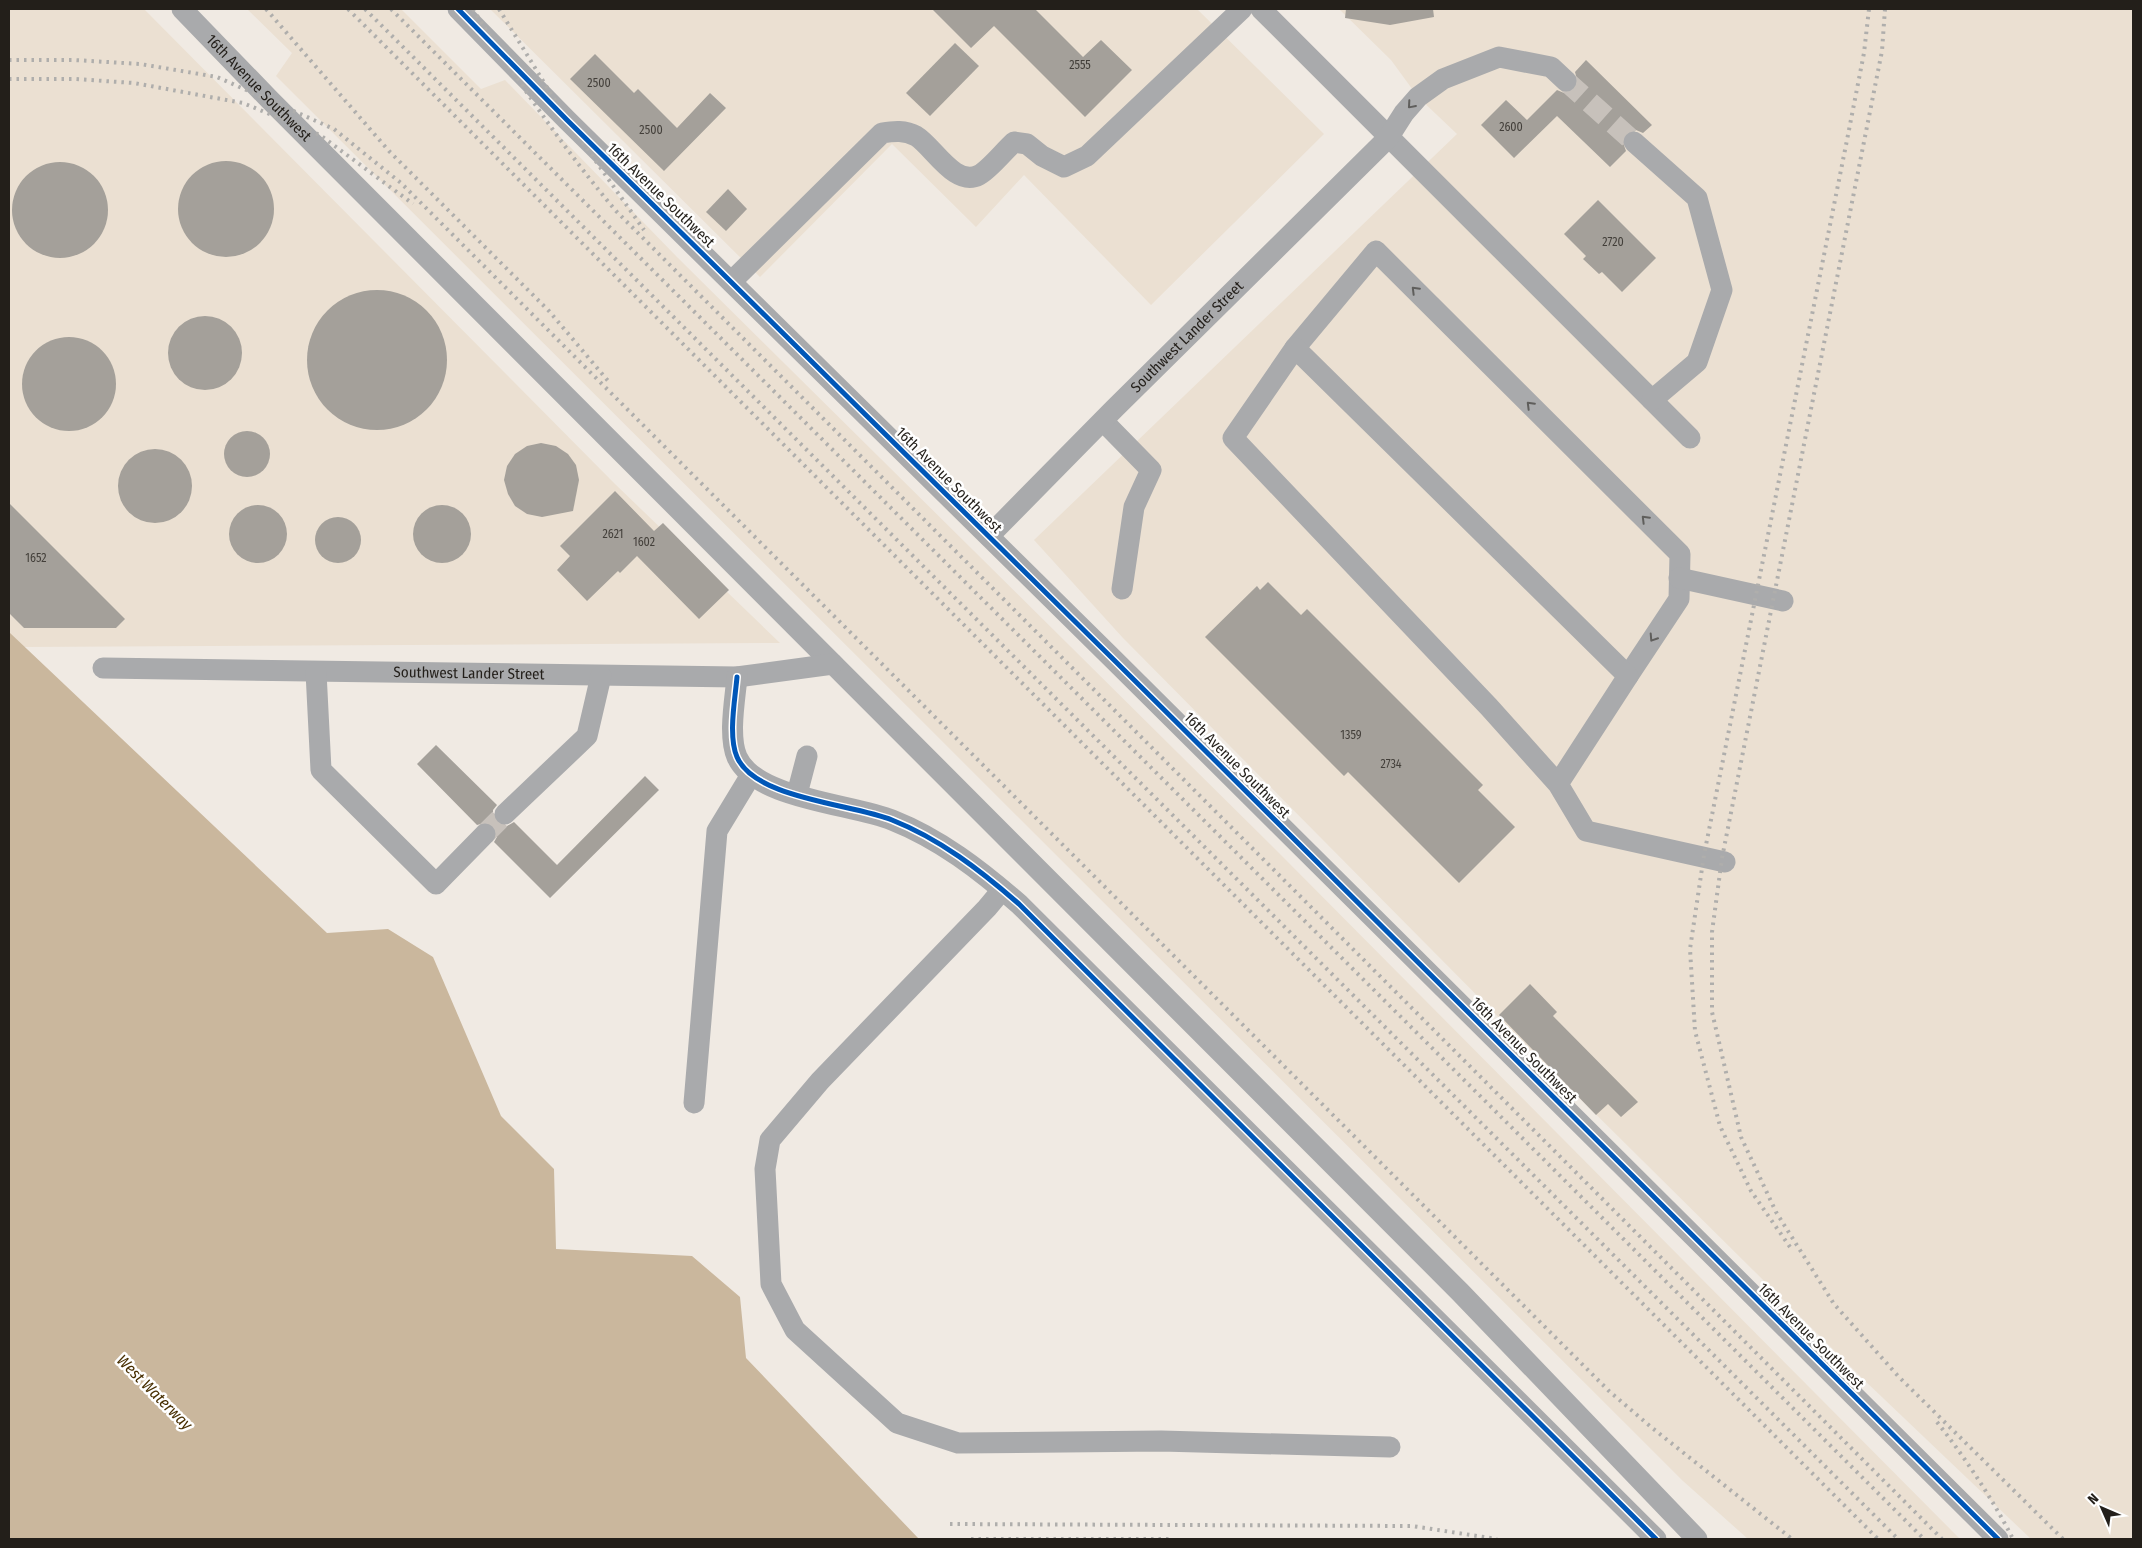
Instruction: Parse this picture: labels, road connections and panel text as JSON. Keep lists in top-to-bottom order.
{
  "streets": {
    "street": ["16th Avenue Southwest", "Southwest Lander Street"]
  },
  "crossings": [
    ["16th Avenue Southwest", "Southwest Lander Street"]
  ],
  "water": ["West Waterway"],
  "house_numbers": [
    "2555",
    "2500",
    "2600",
    "2500",
    "2720",
    "2621",
    "1602",
    "1652",
    "1359",
    "2734"
  ],
  "north": "top left"
}
